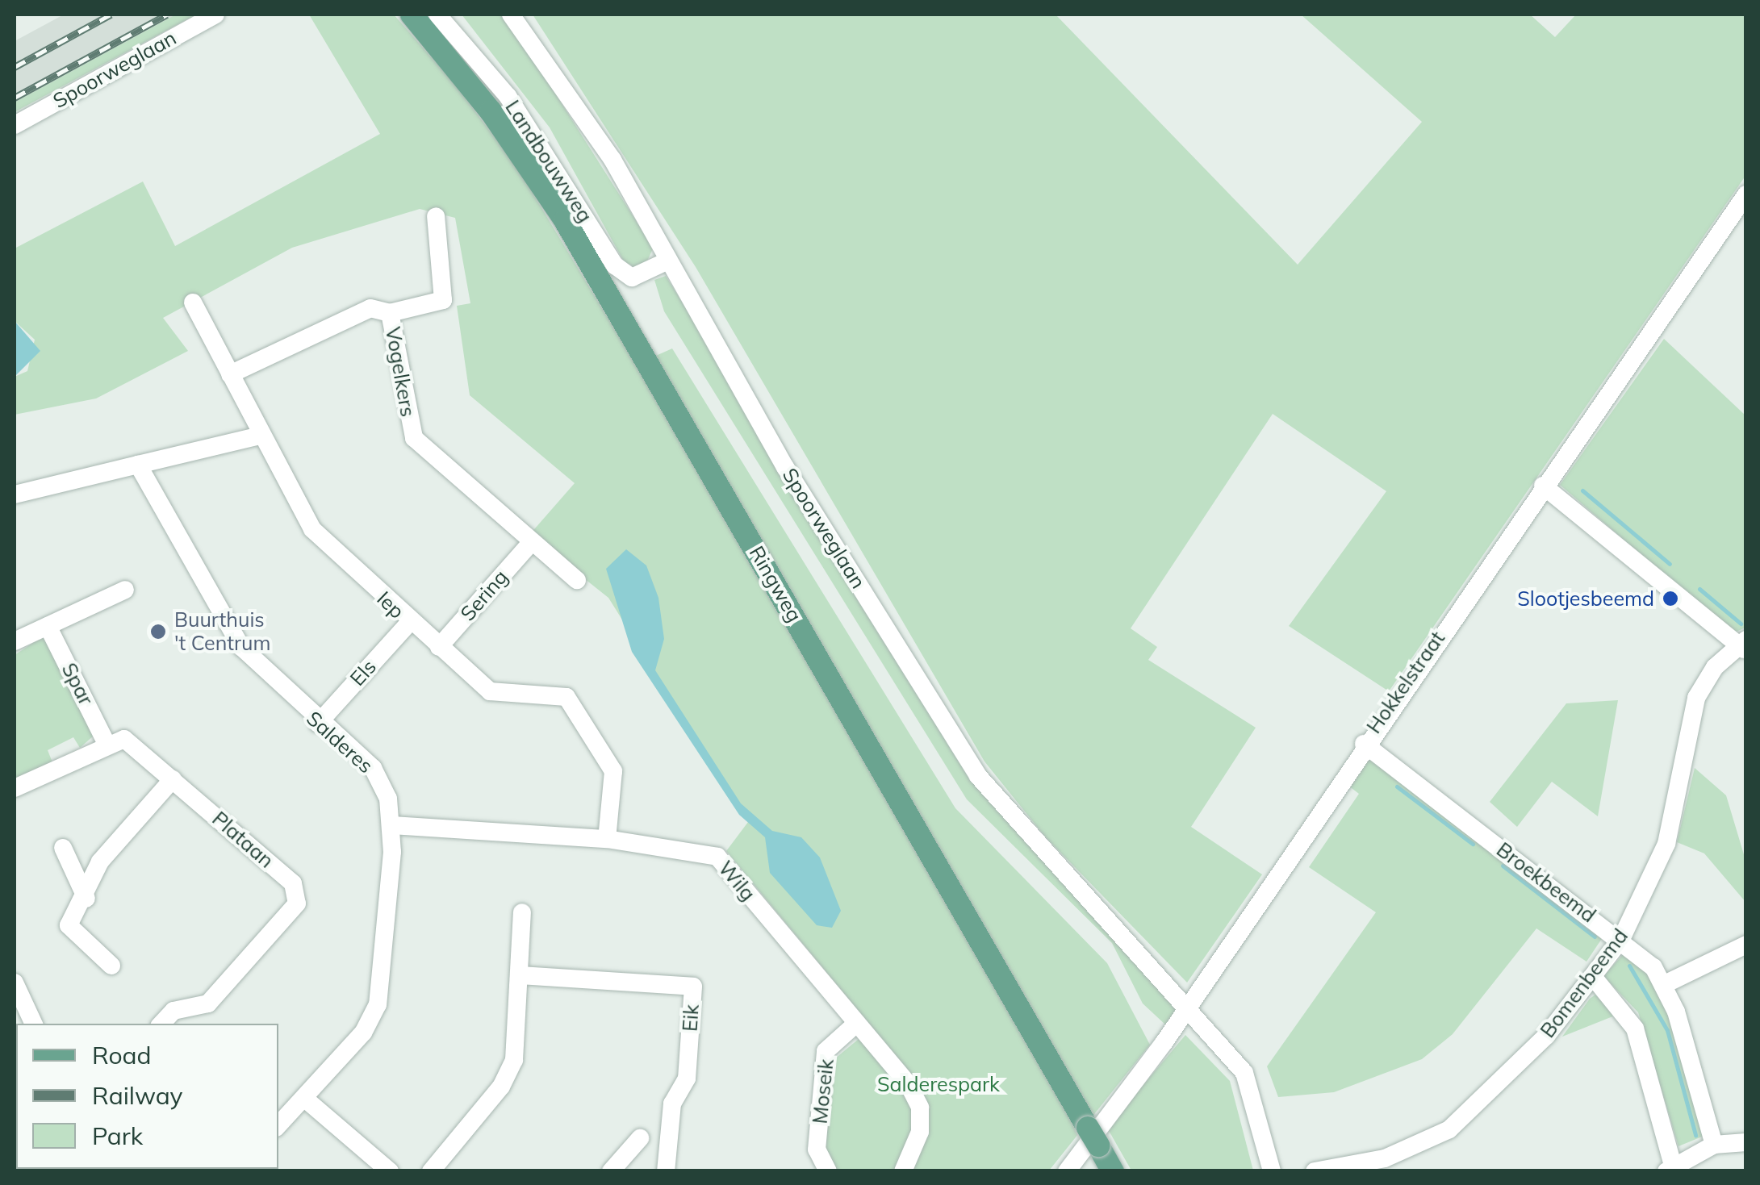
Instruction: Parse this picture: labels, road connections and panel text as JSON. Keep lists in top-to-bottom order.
{
  "streets": {
    "main road": ["Ringweg"],
    "street": [
      "Spoorweglaan",
      "Landbouwweg",
      "Vogelkers",
      "Sering",
      "Iep",
      "Els",
      "Hokkelstraat",
      "Spar",
      "Salderes",
      "Plataan",
      "Wilg",
      "Broekbeemd",
      "Bomenbeemd",
      "Eik",
      "Moseik"
    ]
  },
  "crossings": [
    ["Spoorweglaan", "Landbouwweg"],
    ["Spoorweglaan", "Hokkelstraat"],
    ["Vogelkers", "Sering"],
    ["Vogelkers", "Iep"],
    ["Sering", "Iep"],
    ["Iep", "Els"],
    ["Iep", "Wilg"],
    ["Els", "Salderes"],
    ["Hokkelstraat", "Broekbeemd"],
    ["Spar", "Plataan"],
    ["Salderes", "Wilg"],
    ["Wilg", "Moseik"],
    ["Broekbeemd", "Bomenbeemd"]
  ],
  "parks": ["Salderespark"],
  "places": ["Slootjesbeemd", "Buurthuis 't Centrum"],
  "legend": ["Road", "Railway", "Park"]
}
